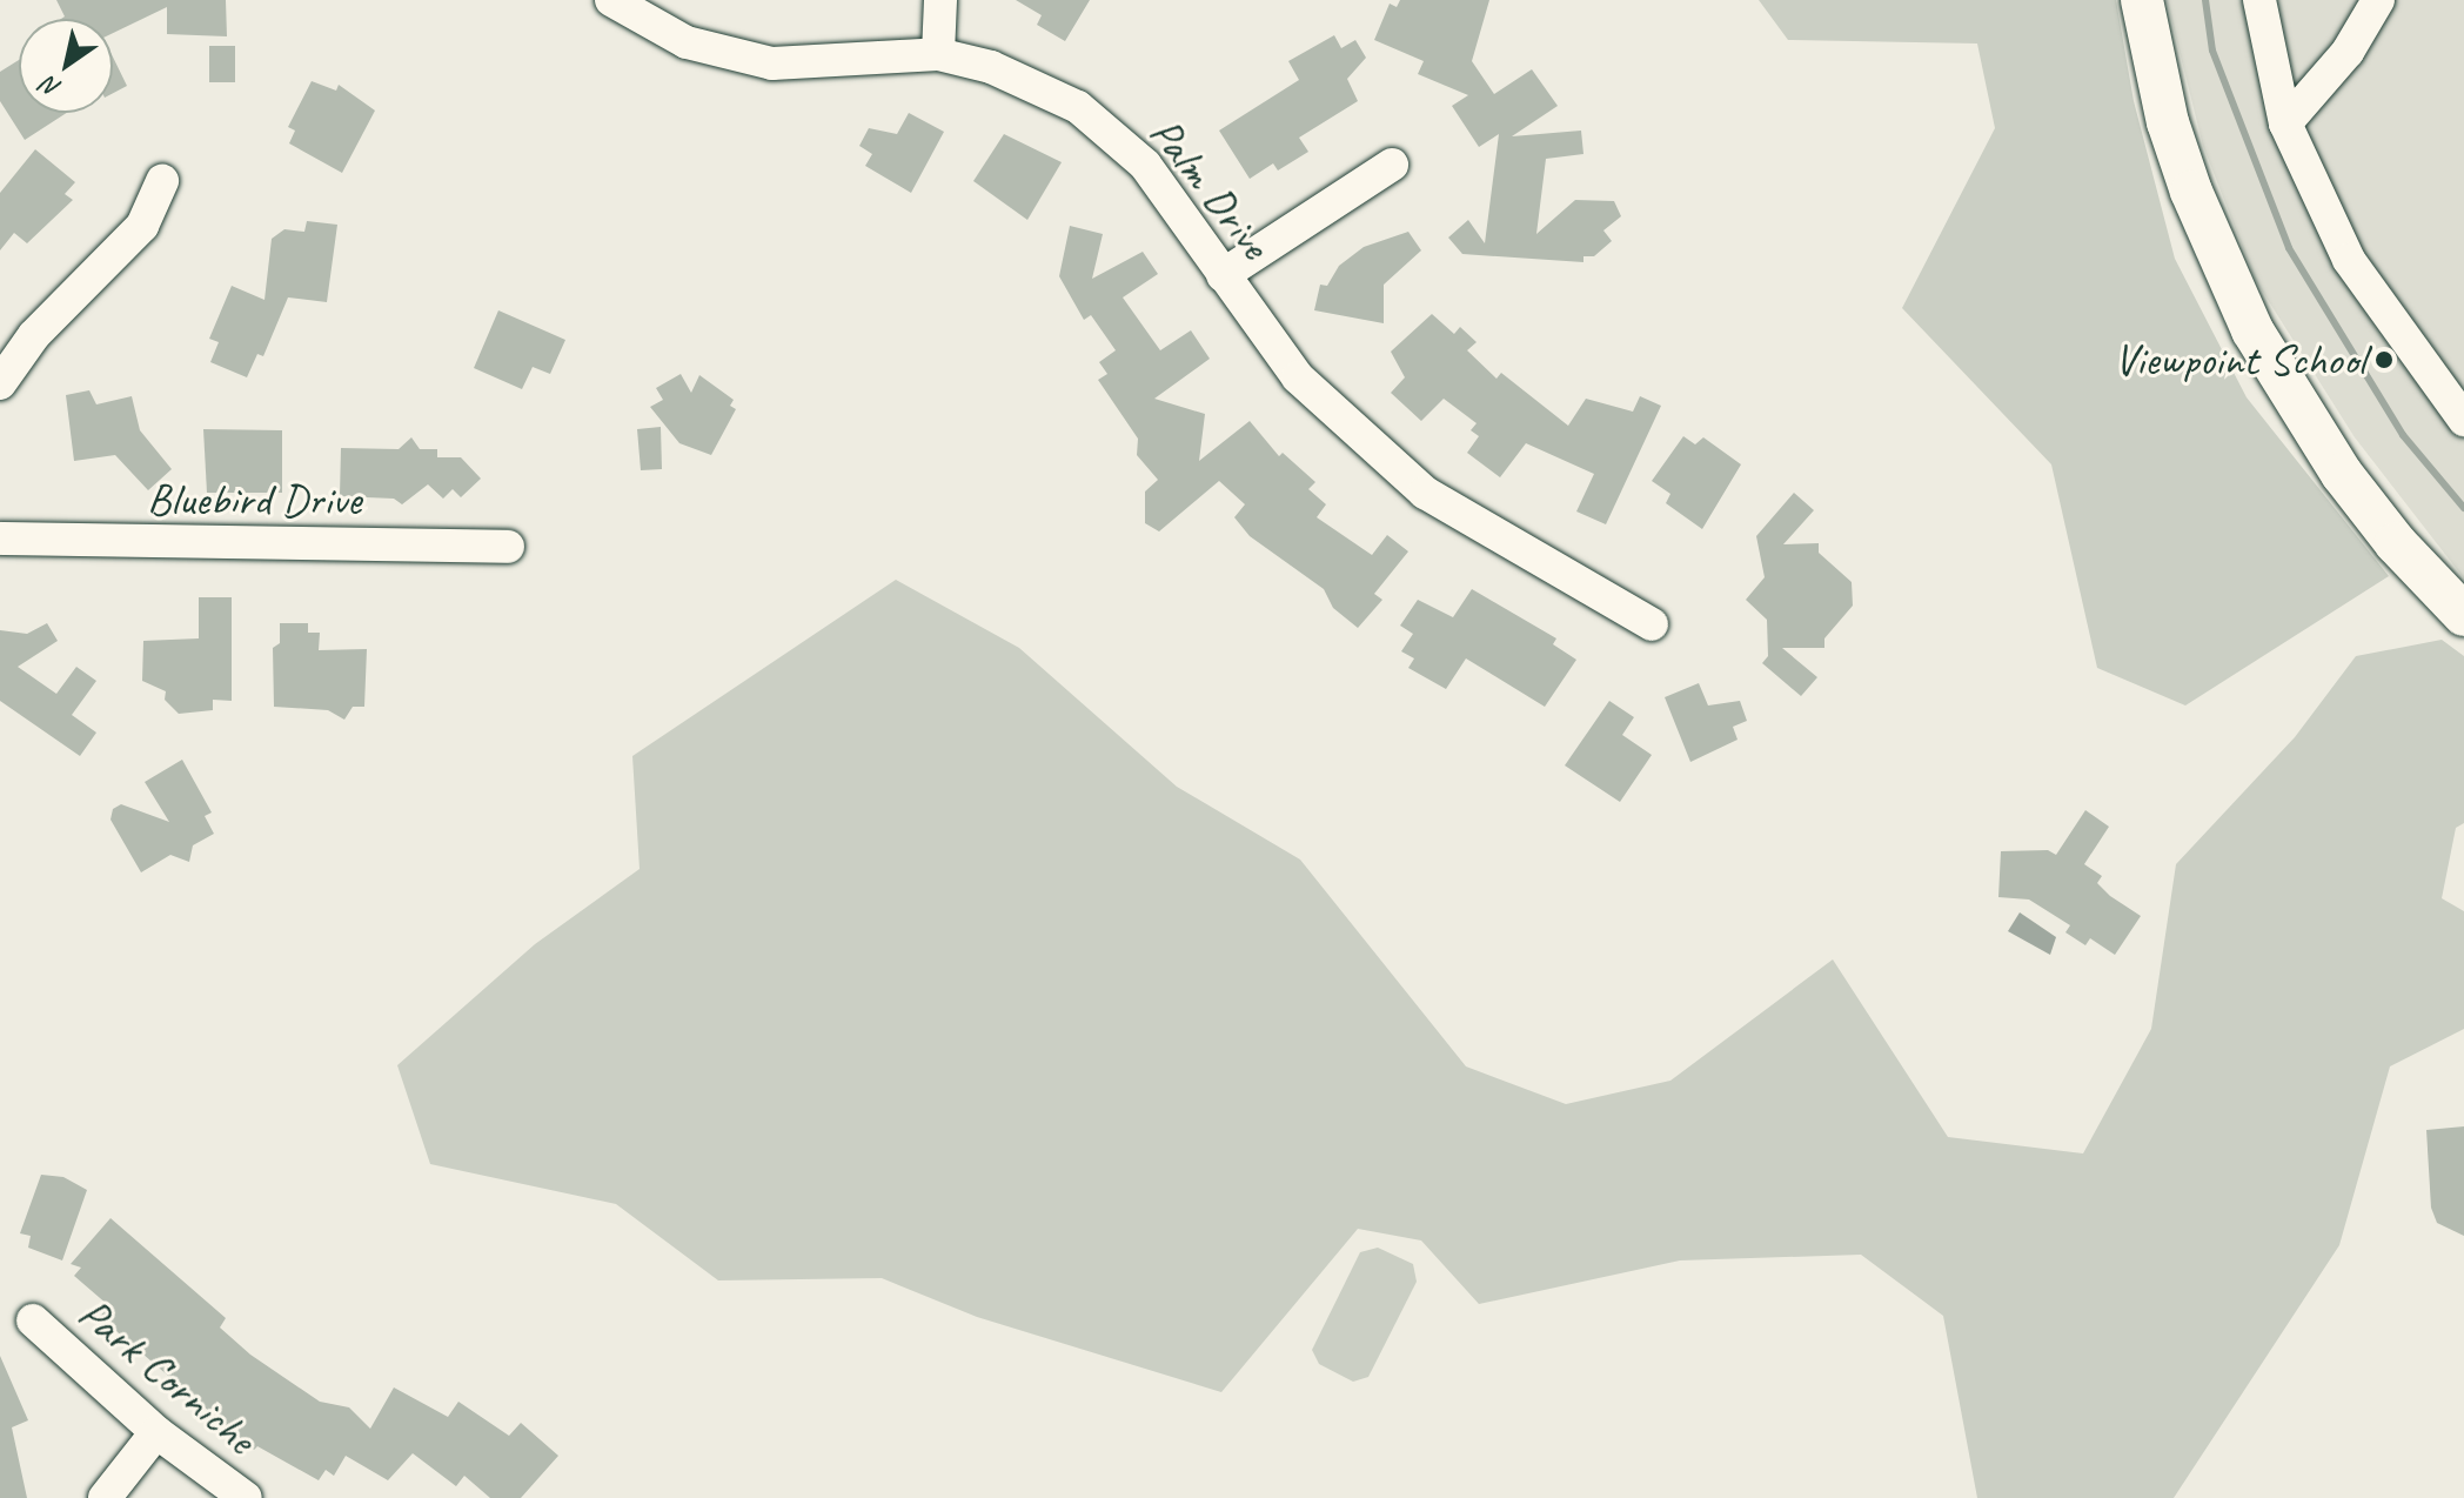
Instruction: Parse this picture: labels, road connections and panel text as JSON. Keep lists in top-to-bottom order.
{
  "streets": {
    "street": ["Palm Drive", "Bluebird Drive", "Park Corniche"]
  },
  "places": ["Viewpoint School"],
  "north": "bottom left"
}
